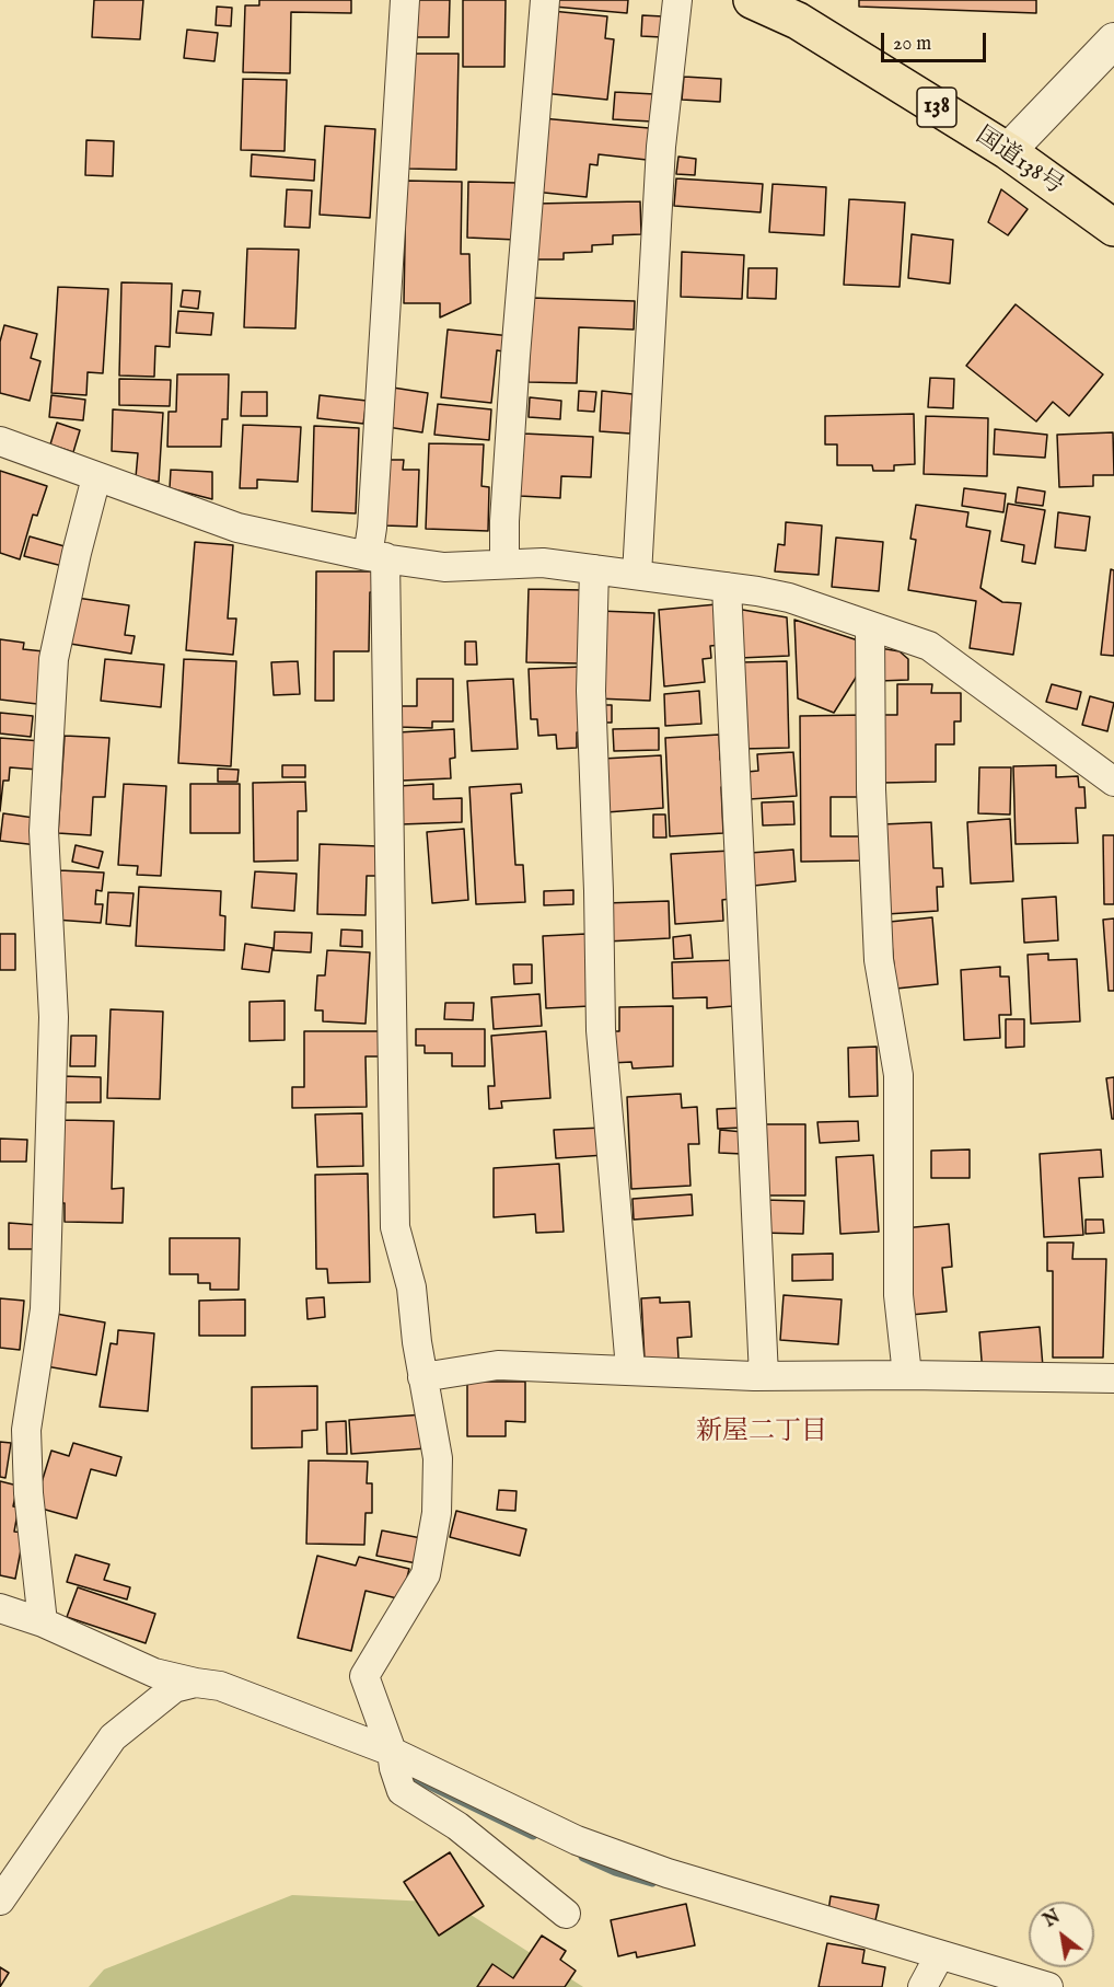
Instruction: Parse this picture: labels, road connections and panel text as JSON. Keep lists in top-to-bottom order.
{
  "streets": {
    "highway": ["138", "国道138号"]
  },
  "districts": ["新屋二丁目"],
  "scale_bar": "20 m",
  "north": "top left"
}
